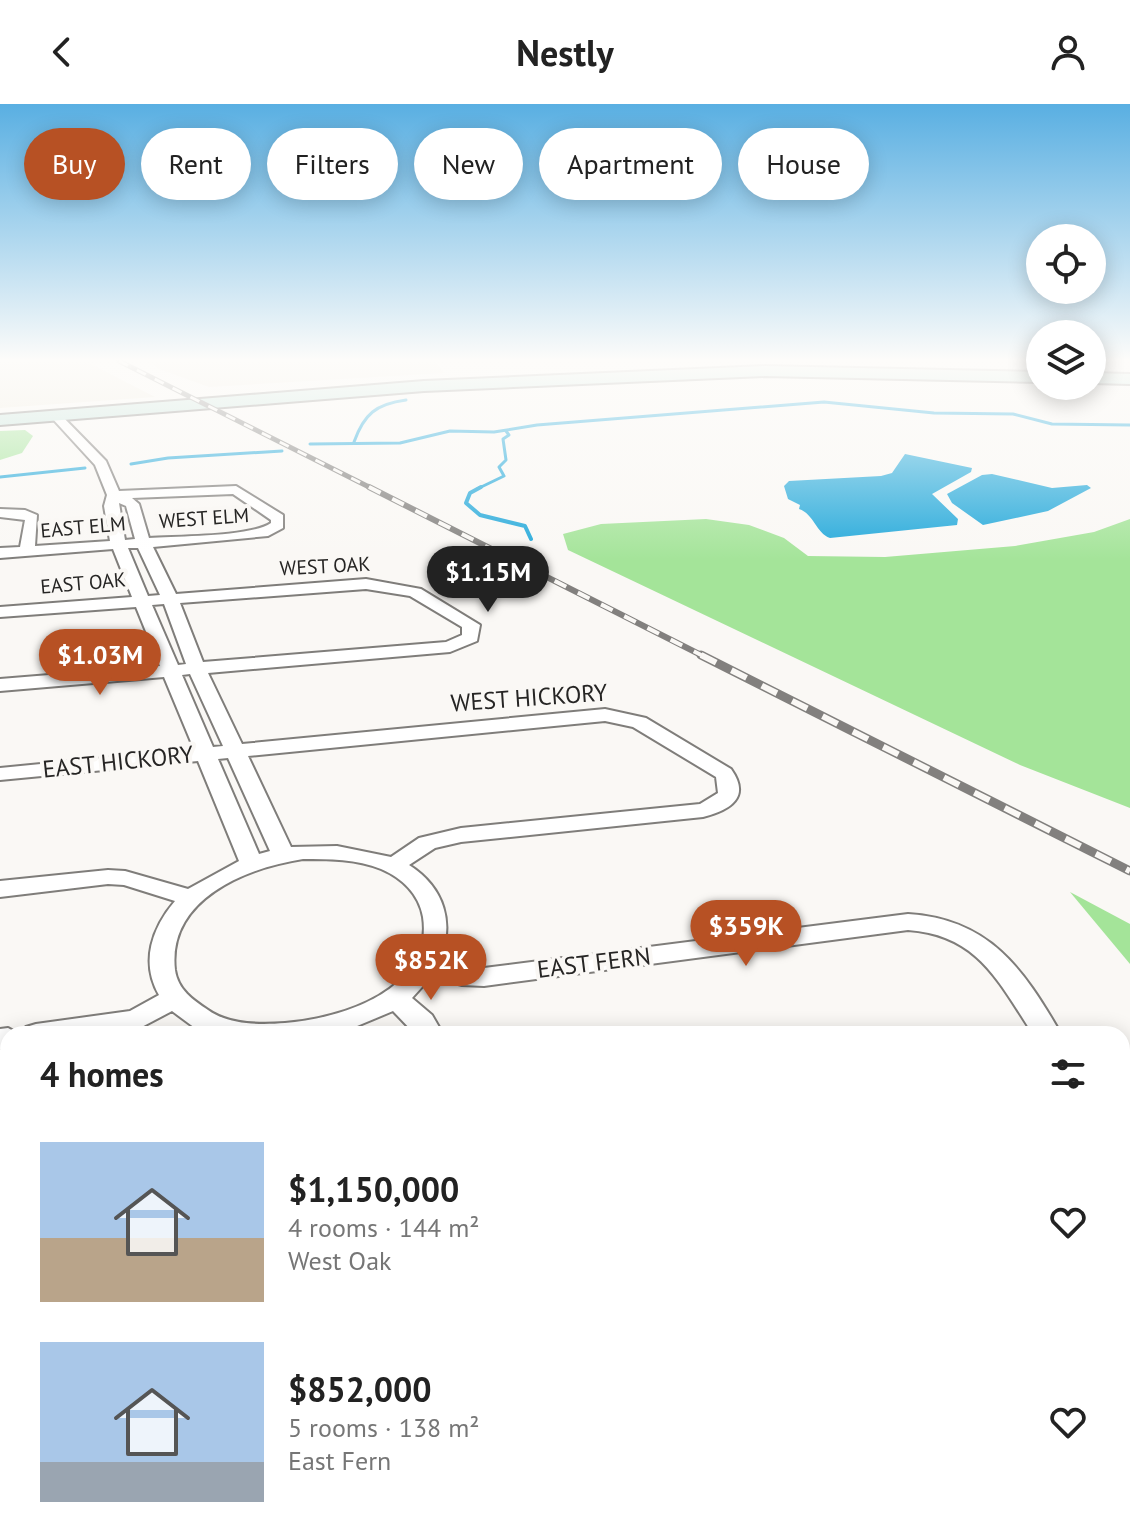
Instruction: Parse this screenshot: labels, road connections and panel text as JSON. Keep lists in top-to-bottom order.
{
  "streets": {
    "street": [
      "WEST ELM",
      "EAST ELM",
      "WEST OAK",
      "EAST OAK",
      "WEST HICKORY",
      "EAST HICKORY",
      "EAST FERN"
    ]
  },
  "crossings": [
    ["WEST ELM", "EAST ELM"],
    ["WEST OAK", "EAST OAK"],
    ["WEST HICKORY", "EAST HICKORY"]
  ],
  "page": {
    "header": "Nestly",
    "chip": [
      "Buy",
      "Rent",
      "Filters",
      "New",
      "Apartment",
      "House"
    ],
    "price": [
      "$1.15M",
      "$1.03M",
      "$359K",
      "$852K"
    ],
    "heading": "4 homes",
    "list": [
      {
        "name": "$1,150,000",
        "note": "4 rooms · 144 m² · West Oak"
      },
      {
        "name": "$852,000",
        "note": "5 rooms · 138 m² · East Fern"
      }
    ]
  }
}
